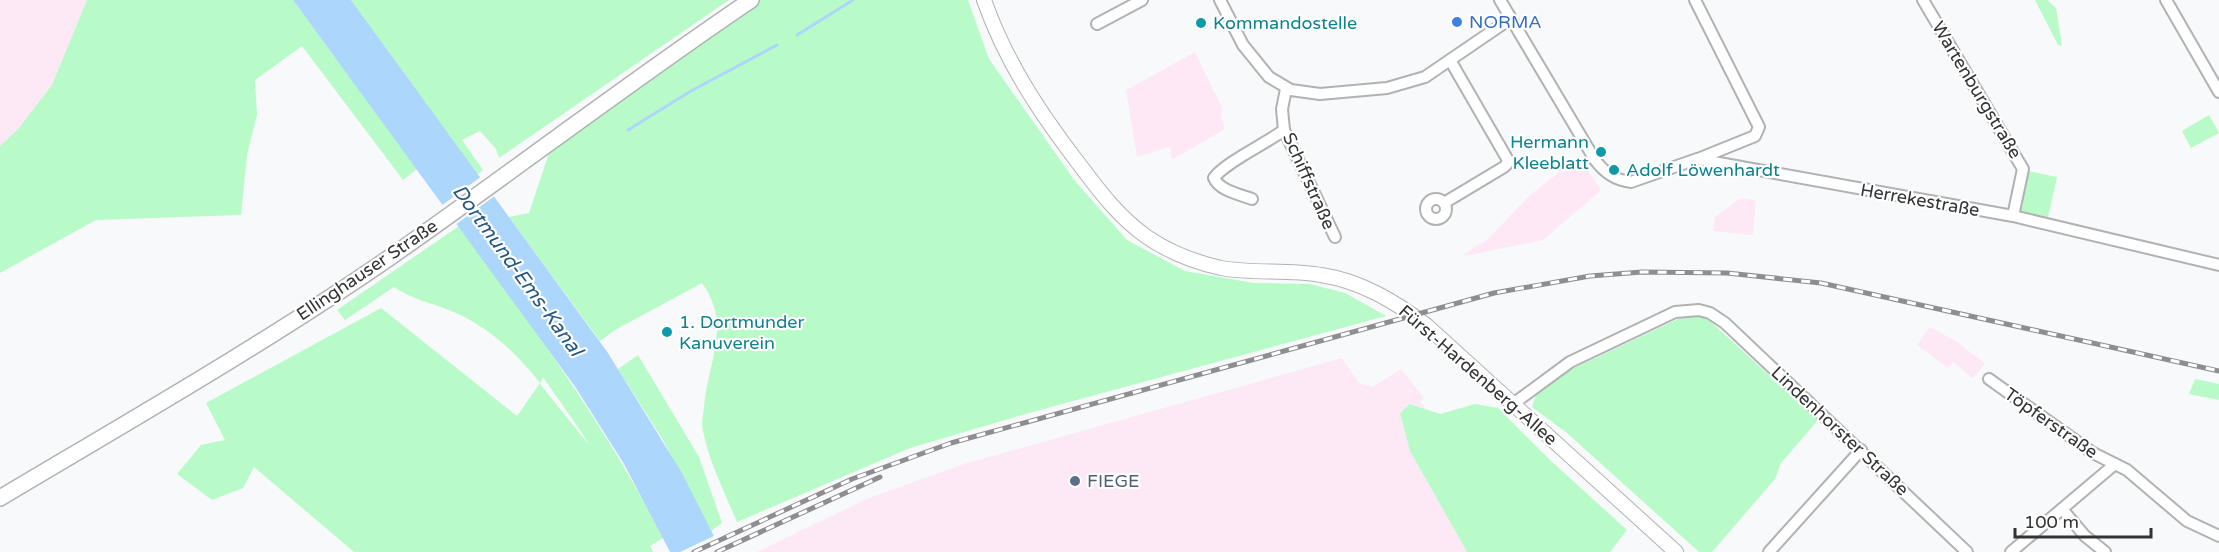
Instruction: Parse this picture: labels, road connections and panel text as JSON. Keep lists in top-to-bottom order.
{
  "streets": {
    "main road": ["Ellinghauser Straße"],
    "street": [
      "Wartenburgstraße",
      "Schiffstraße",
      "Herrekestraße",
      "Fürst-Hardenberg-Allee",
      "Töpferstraße",
      "Lindenhorster Straße"
    ]
  },
  "crossings": [
    ["Wartenburgstraße", "Herrekestraße"],
    ["Fürst-Hardenberg-Allee", "Lindenhorster Straße"]
  ],
  "water": ["Dortmund-Ems-Kanal"],
  "places": [
    "NORMA",
    "Kommandostelle",
    "Hermann Kleeblatt",
    "Adolf Löwenhardt",
    "1. Dortmunder Kanuverein",
    "FIEGE"
  ],
  "scale_bar": "100 m"
}
